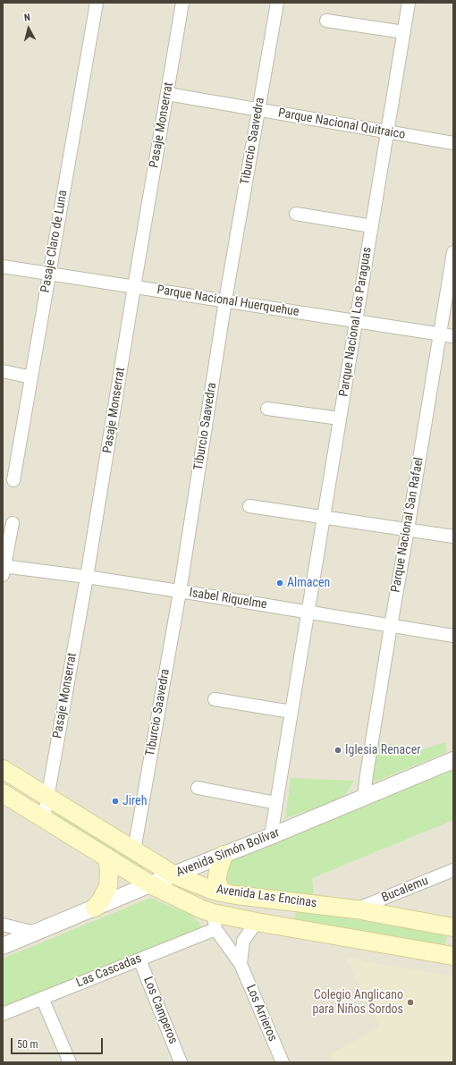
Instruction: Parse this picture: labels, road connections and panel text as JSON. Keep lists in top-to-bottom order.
{
  "streets": {
    "main road": ["Avenida Las Encinas"],
    "street": [
      "Parque Nacional Quitraico",
      "Pasaje Monserrat",
      "Tiburcio Saavedra",
      "Pasaje Claro de Luna",
      "Parque Nacional Huerquehue",
      "Parque Nacional Los Paraguas",
      "Parque Nacional San Rafael",
      "Isabel Riquelme",
      "Avenida Simón Bolívar",
      "Bucalemu",
      "Las Cascadas",
      "Los Camperos",
      "Los Arrieros"
    ]
  },
  "crossings": [
    ["Parque Nacional Quitraico", "Pasaje Monserrat"],
    ["Parque Nacional Quitraico", "Tiburcio Saavedra"],
    ["Parque Nacional Quitraico", "Parque Nacional Los Paraguas"],
    ["Pasaje Monserrat", "Parque Nacional Huerquehue"],
    ["Pasaje Monserrat", "Isabel Riquelme"],
    ["Pasaje Monserrat", "Avenida Las Encinas"],
    ["Tiburcio Saavedra", "Parque Nacional Huerquehue"],
    ["Tiburcio Saavedra", "Isabel Riquelme"],
    ["Tiburcio Saavedra", "Avenida Las Encinas"],
    ["Pasaje Claro de Luna", "Parque Nacional Huerquehue"],
    ["Parque Nacional Huerquehue", "Parque Nacional Los Paraguas"],
    ["Parque Nacional Huerquehue", "Parque Nacional San Rafael"],
    ["Parque Nacional Los Paraguas", "Isabel Riquelme"],
    ["Parque Nacional Los Paraguas", "Avenida Simón Bolívar"],
    ["Parque Nacional San Rafael", "Isabel Riquelme"],
    ["Parque Nacional San Rafael", "Avenida Simón Bolívar"],
    ["Avenida Simón Bolívar", "Avenida Las Encinas"],
    ["Bucalemu", "Avenida Las Encinas"],
    ["Avenida Las Encinas", "Las Cascadas"],
    ["Avenida Las Encinas", "Los Arrieros"],
    ["Las Cascadas", "Los Camperos"],
    ["Las Cascadas", "Los Arrieros"]
  ],
  "places": [
    "Almacen",
    "Iglesia Renacer",
    "Jireh",
    "Colegio Anglicano para Niños Sordos"
  ],
  "scale_bar": "50 m",
  "north": "top"
}
